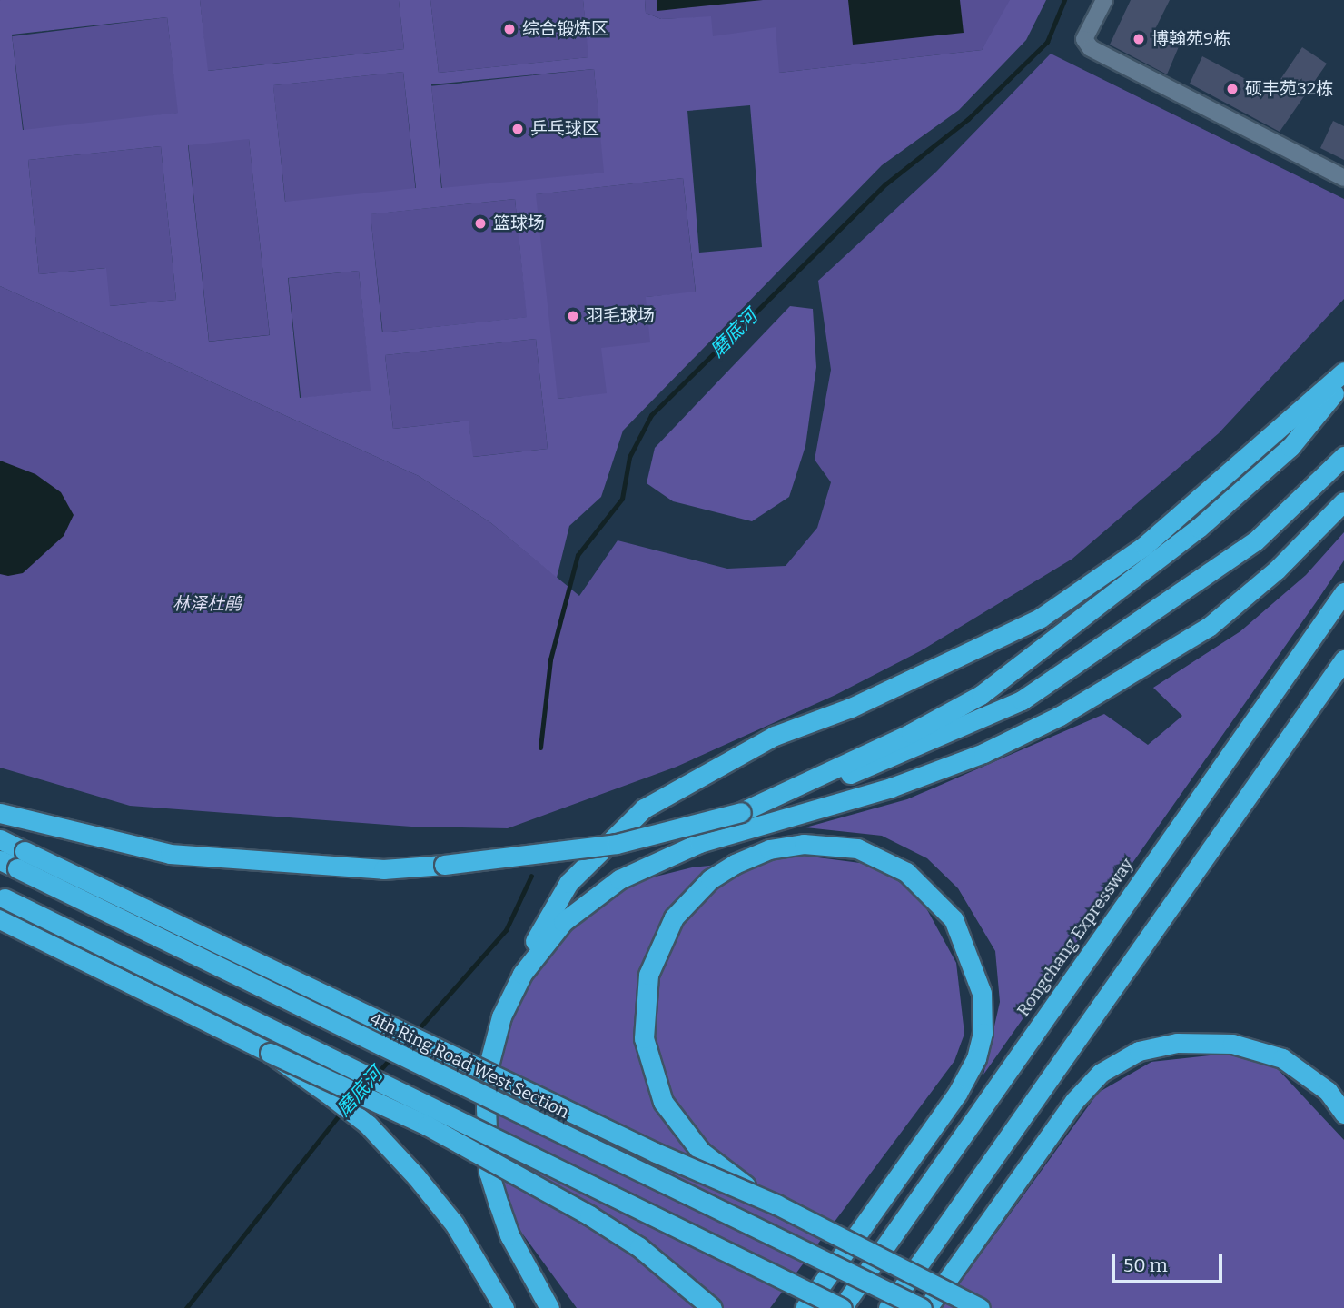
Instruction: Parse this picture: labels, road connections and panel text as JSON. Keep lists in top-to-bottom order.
{
  "streets": {
    "highway": ["Rongchang Expressway", "4th Ring Road West Section"]
  },
  "water": ["磨底河"],
  "parks": ["林泽杜鹃"],
  "places": [
    "综合锻炼区",
    "博翰苑9栋",
    "硕丰苑32栋",
    "乒乓球区",
    "篮球场",
    "羽毛球场"
  ],
  "scale_bar": "50 m"
}
